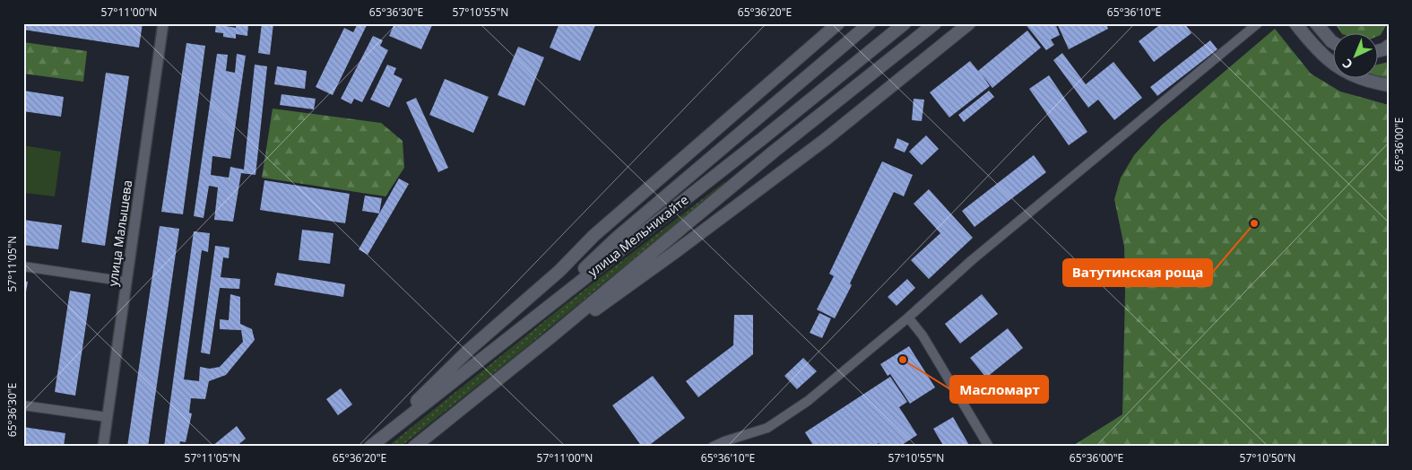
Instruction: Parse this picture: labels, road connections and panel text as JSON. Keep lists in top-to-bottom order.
{
  "streets": {
    "main road": ["улица Мельникайте"],
    "street": ["улица Малышева"]
  },
  "places": ["Ватутинская роща", "Масломарт"],
  "north": "bottom left",
  "coordinates": [
    "57°11'00\"N",
    "65°36'30\"E",
    "57°10'55\"N",
    "65°36'20\"E",
    "65°36'10\"E",
    "65°36'00\"E",
    "57°11'05\"N",
    "57°10'50\"N"
  ]
}
